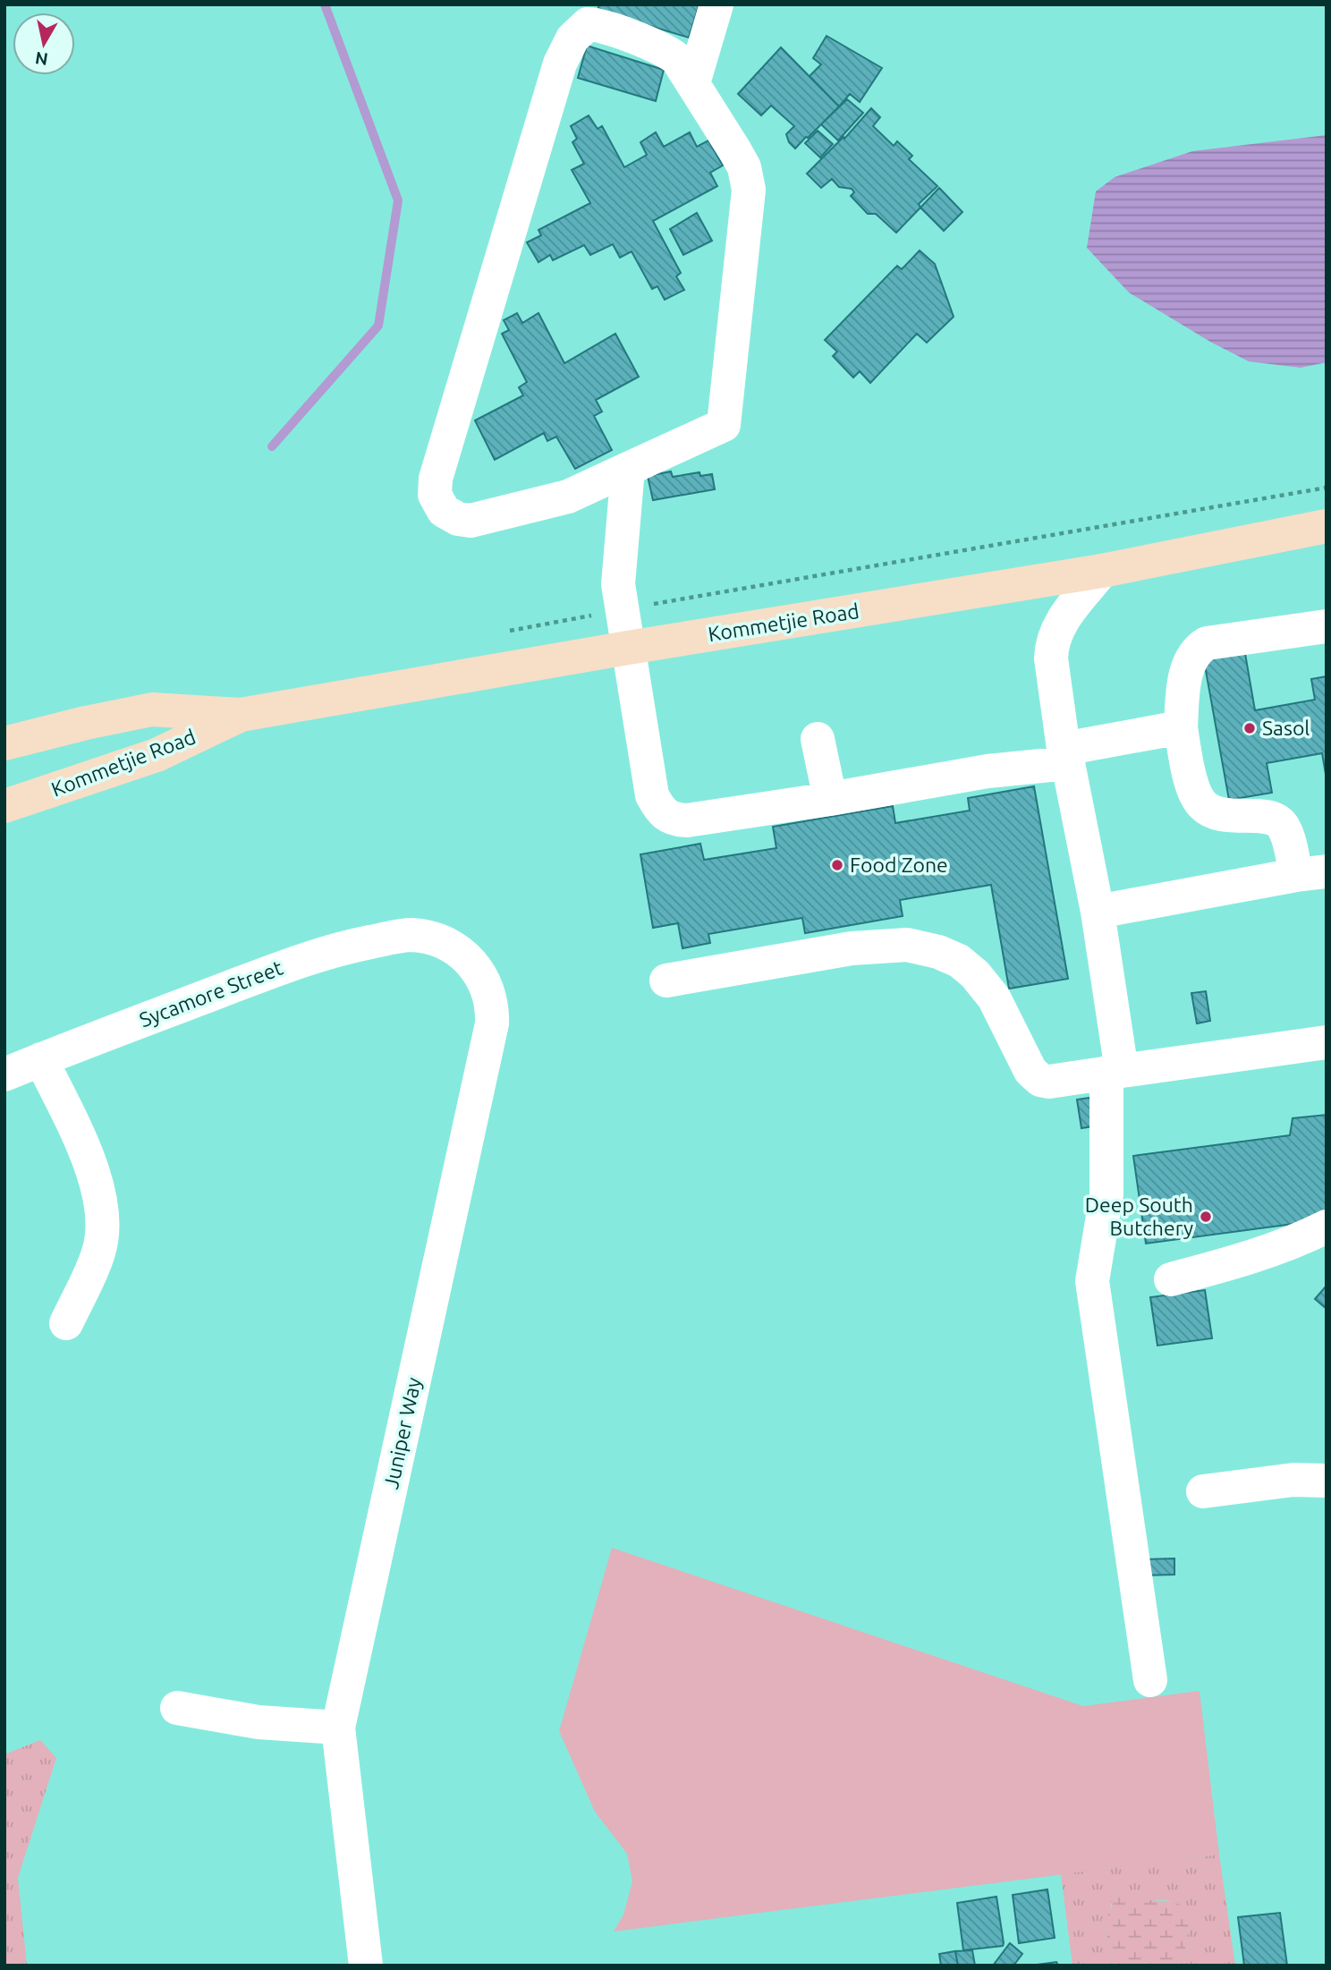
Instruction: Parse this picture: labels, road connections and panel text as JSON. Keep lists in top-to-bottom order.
{
  "streets": {
    "main road": ["Kommetjie Road"],
    "street": ["Sycamore Street", "Juniper Way"]
  },
  "crossings": [
    ["Sycamore Street", "Juniper Way"]
  ],
  "places": ["Sasol", "Food Zone", "Deep South Butchery"],
  "north": "bottom"
}
